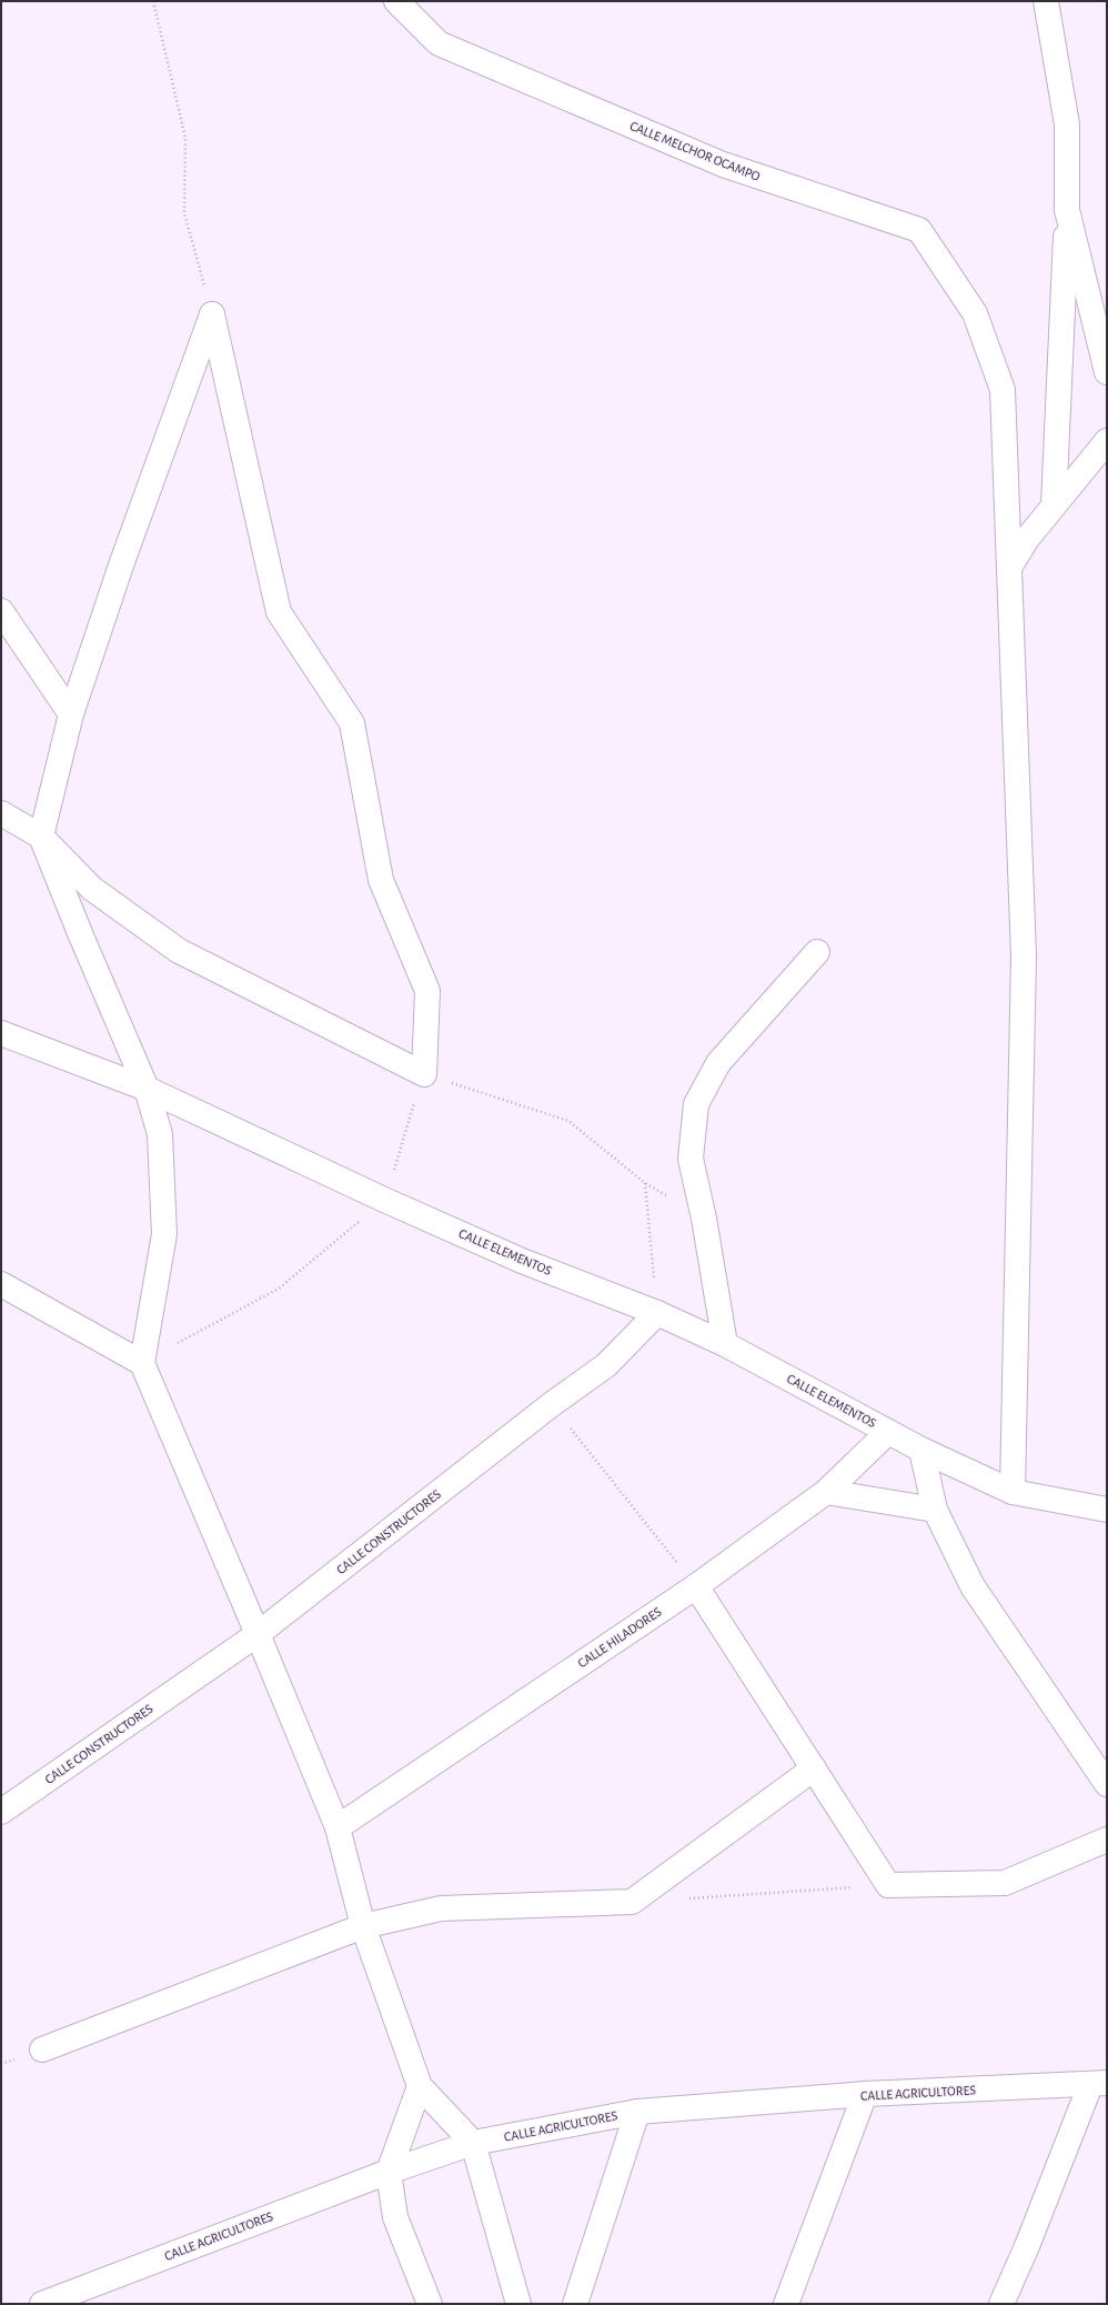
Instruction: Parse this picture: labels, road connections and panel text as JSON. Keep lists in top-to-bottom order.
{
  "streets": {
    "street": [
      "CALLE MELCHOR OCAMPO",
      "CALLE ELEMENTOS",
      "CALLE CONSTRUCTORES",
      "CALLE HILADORES",
      "CALLE AGRICULTORES"
    ]
  },
  "crossings": [
    ["CALLE MELCHOR OCAMPO", "CALLE ELEMENTOS"],
    ["CALLE ELEMENTOS", "CALLE CONSTRUCTORES"],
    ["CALLE ELEMENTOS", "CALLE HILADORES"]
  ]
}
